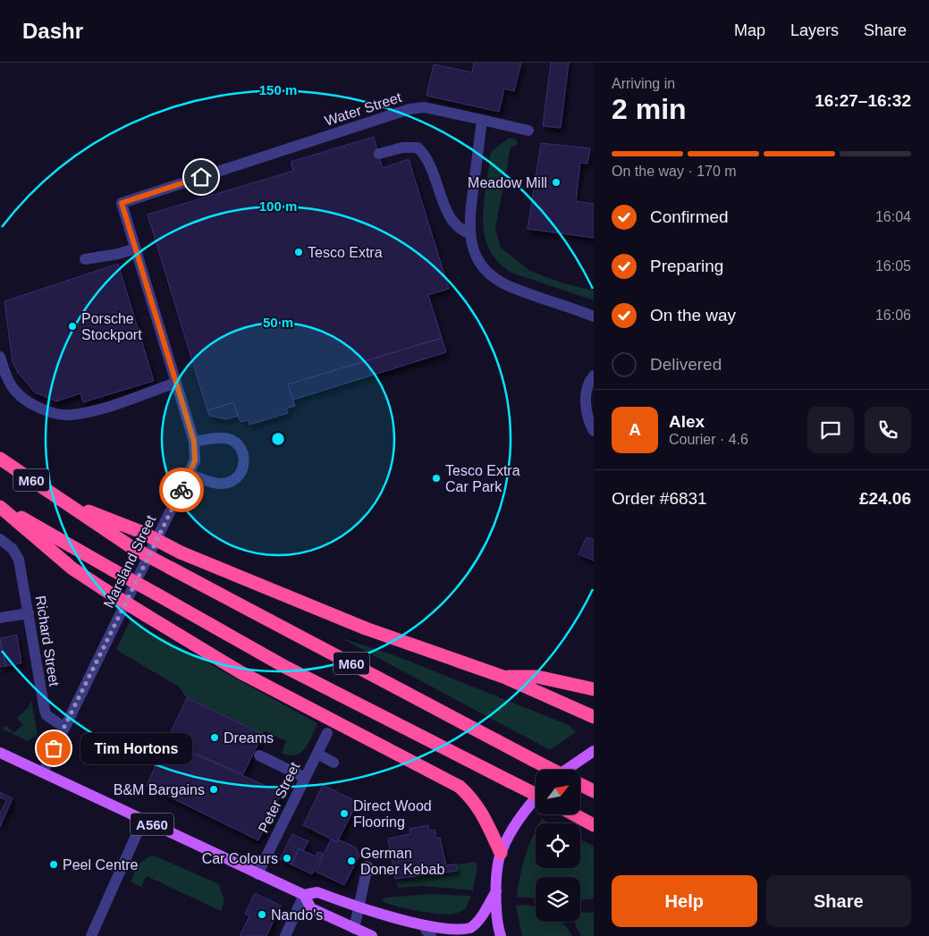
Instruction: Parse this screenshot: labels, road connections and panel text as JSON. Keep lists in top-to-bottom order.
{
  "streets": {
    "highway": ["M60"],
    "main road": ["A560"],
    "street": [
      "Water Street",
      "Marsland Street",
      "Richard Street",
      "Peter Street"
    ]
  },
  "crossings": [
    ["Water Street", "Marsland Street"],
    ["Marsland Street", "Richard Street"],
    ["Marsland Street", "A560"],
    ["Peter Street", "A560"]
  ],
  "places": [
    "Meadow Mill",
    "Tesco Extra",
    "Porsche Stockport",
    "Tesco Extra Car Park",
    "Dreams",
    "Tim Hortons",
    "B&M Bargains",
    "Direct Wood Flooring",
    "Car Colours",
    "German Doner Kebab",
    "Peel Centre",
    "Nando's"
  ],
  "north": "top right",
  "page": {
    "header": "Dashr",
    "nav": ["Map", "Layers", "Share"],
    "heading": ["2 min", "Arriving in", "16:27–16:32"],
    "panel": [
      "Alex",
      "Courier · 4.6",
      "Order #6831",
      "£24.06"
    ],
    "bar": "On the way · 170 m",
    "list": [
      ["Confirmed", "16:04"],
      ["Preparing", "16:05"],
      ["On the way", "16:06"],
      "Delivered"
    ],
    "round": "A",
    "bubble": "Tim Hortons",
    "buttons": ["Help", "Share"]
  },
  "rings": ["150 m", "100 m", "50 m"]
}
